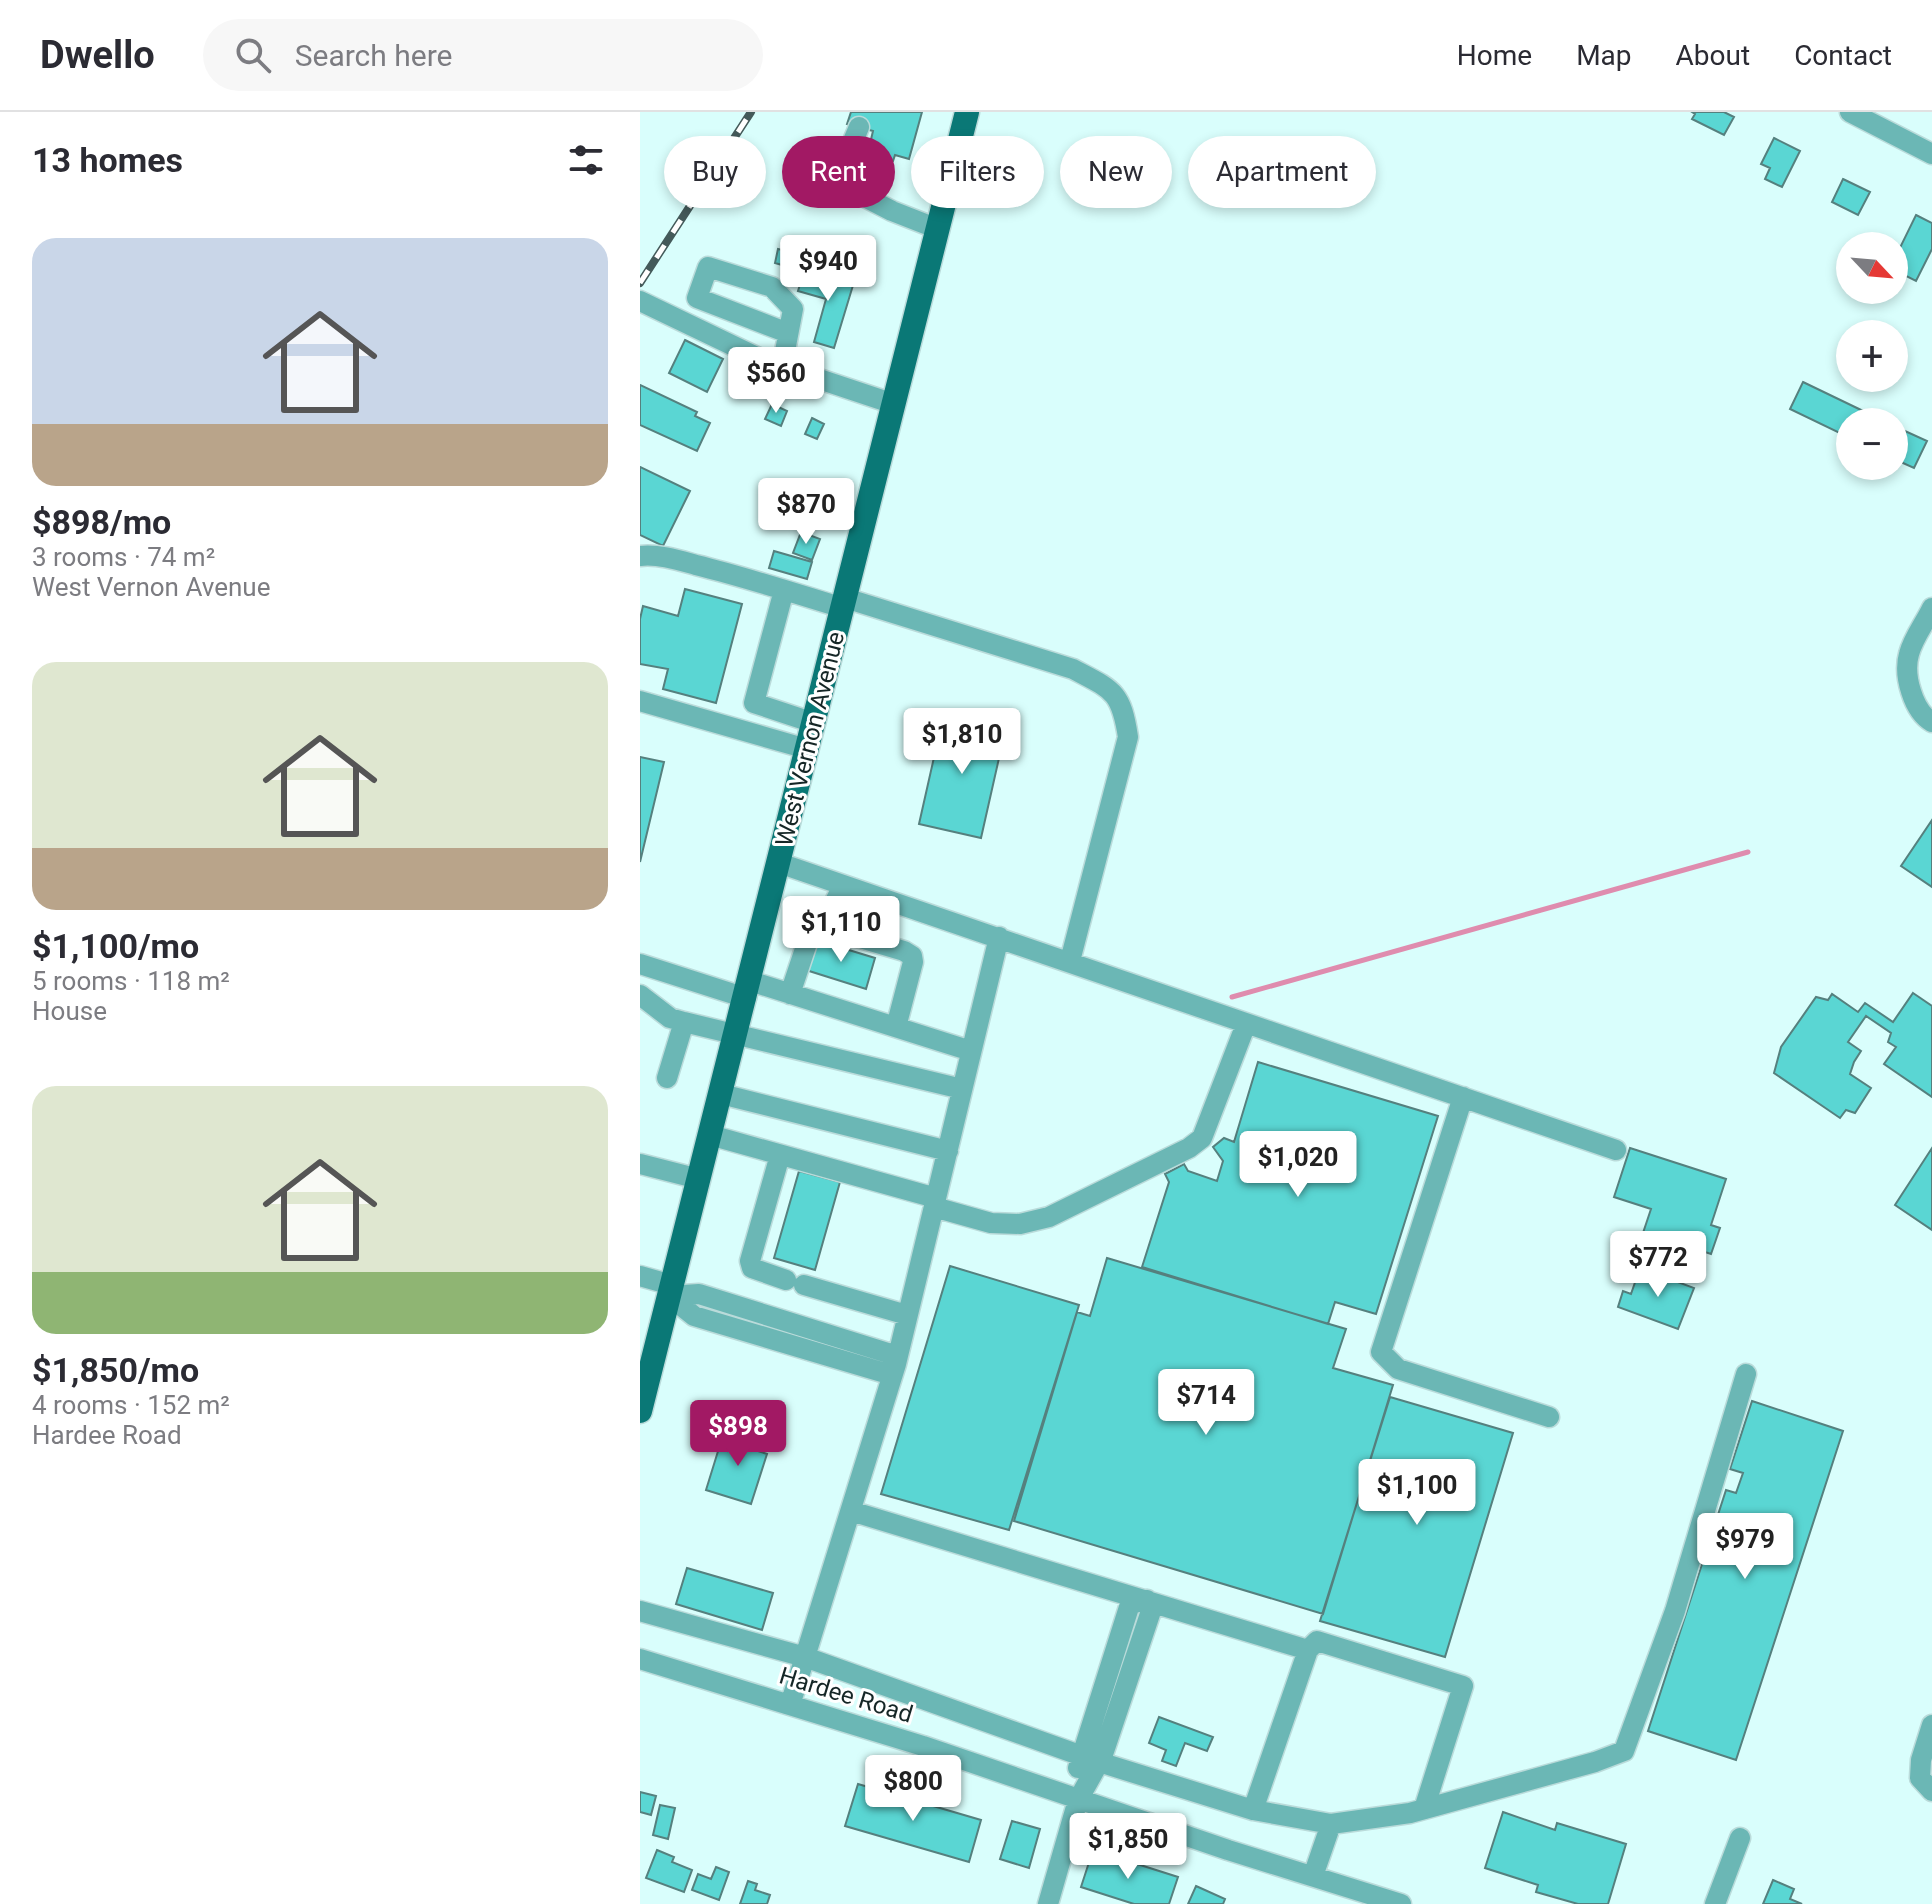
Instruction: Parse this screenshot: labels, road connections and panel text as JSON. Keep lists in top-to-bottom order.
{
  "streets": {
    "main road": ["West Vernon Avenue"],
    "street": ["Hardee Road"]
  },
  "north": "bottom right",
  "page": {
    "header": "Dwello",
    "search": "Search here",
    "nav": [
      "Home",
      "Map",
      "About",
      "Contact"
    ],
    "heading": "13 homes",
    "chip": [
      "Buy",
      "Rent",
      "Filters",
      "New",
      "Apartment"
    ],
    "list": [
      {
        "name": "$898/mo",
        "note": "3 rooms · 74 m² · West Vernon Avenue"
      },
      {
        "name": "$1,100/mo",
        "note": "5 rooms · 118 m² · House"
      },
      {
        "name": "$1,850/mo",
        "note": "4 rooms · 152 m² · Hardee Road"
      }
    ],
    "map_buttons": ["+", "−"],
    "price": [
      "$940",
      "$560",
      "$870",
      "$1,810",
      "$1,110",
      "$1,020",
      "$772",
      "$714",
      "$898",
      "$1,100",
      "$979",
      "$800",
      "$1,850"
    ]
  }
}
